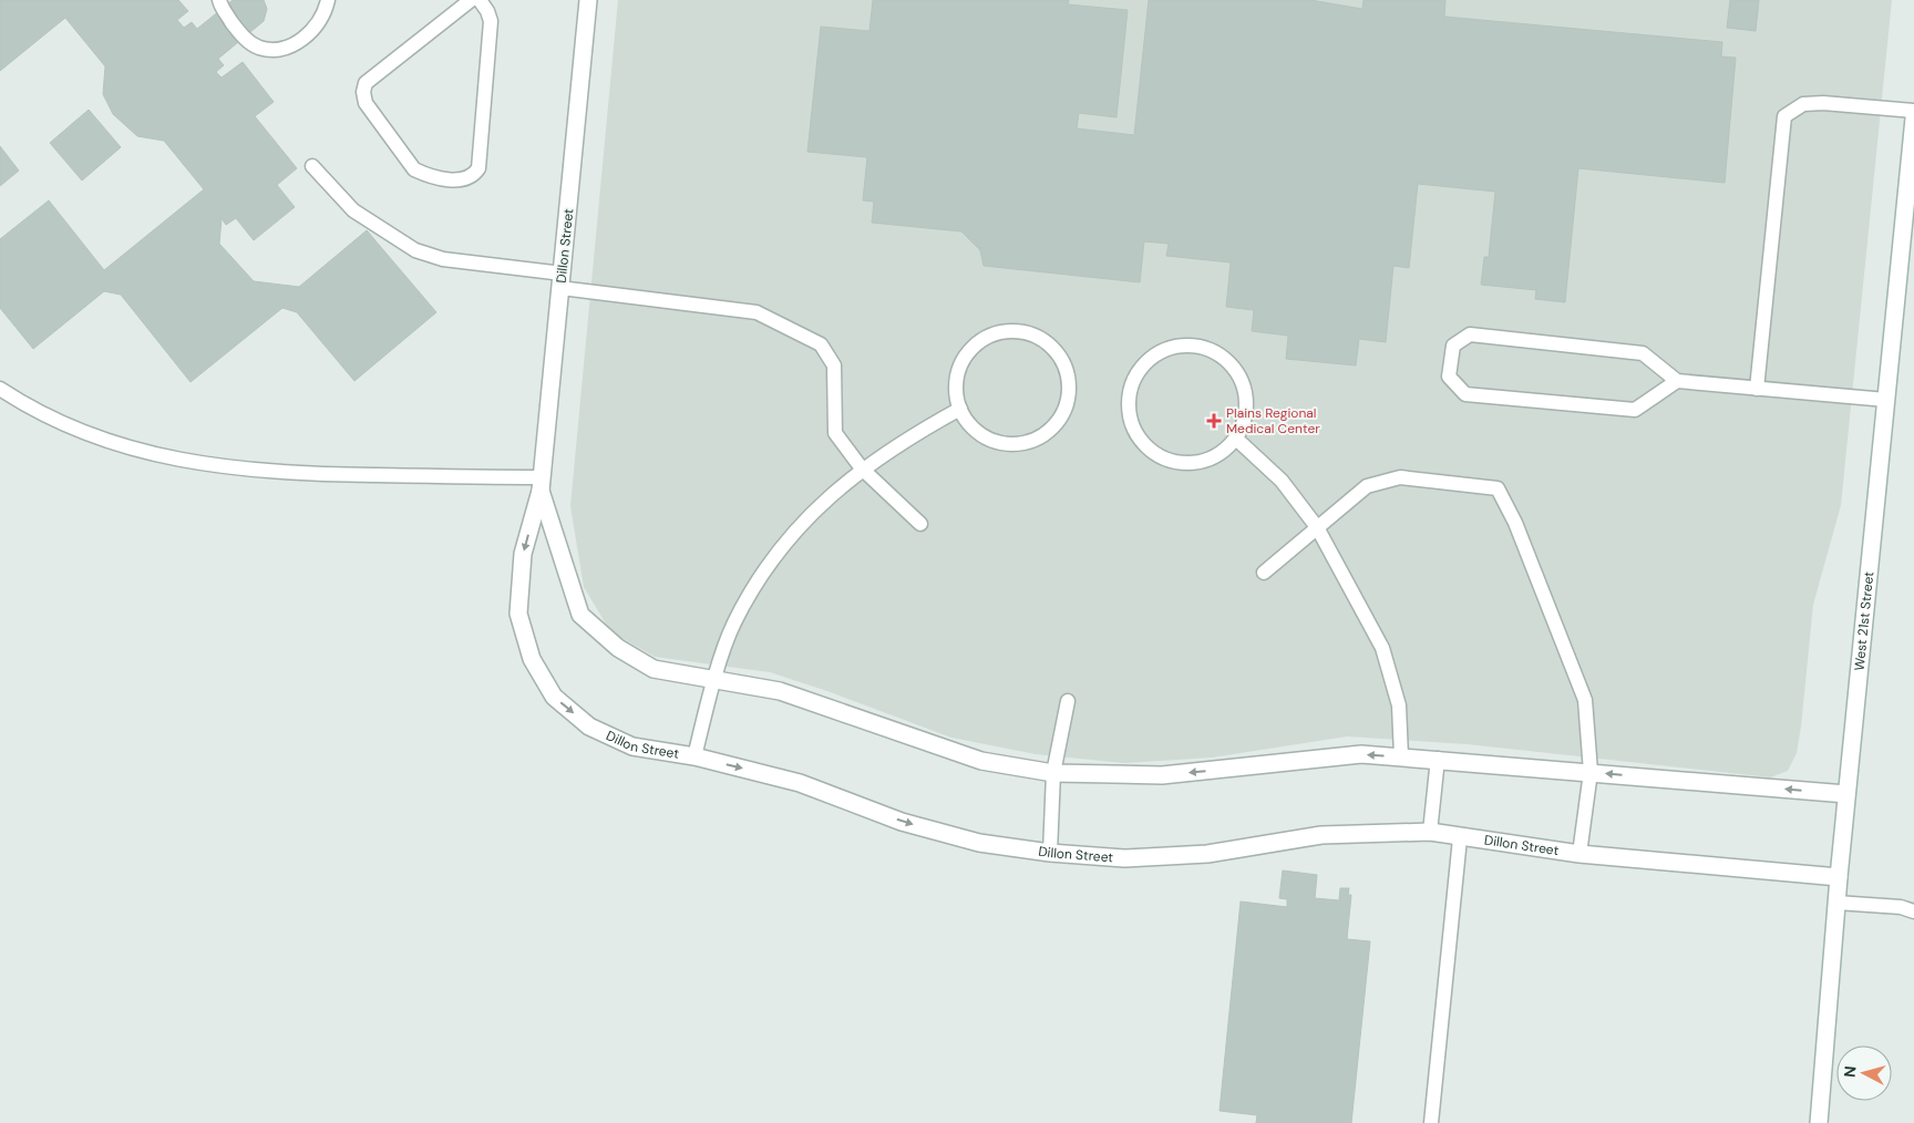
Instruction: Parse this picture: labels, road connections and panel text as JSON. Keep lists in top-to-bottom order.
{
  "streets": {
    "street": ["Dillon Street", "West 21st Street"]
  },
  "crossings": [
    ["Dillon Street", "West 21st Street"]
  ],
  "places": {
    "health": ["Plains Regional Medical Center"]
  },
  "north": "left"
}
